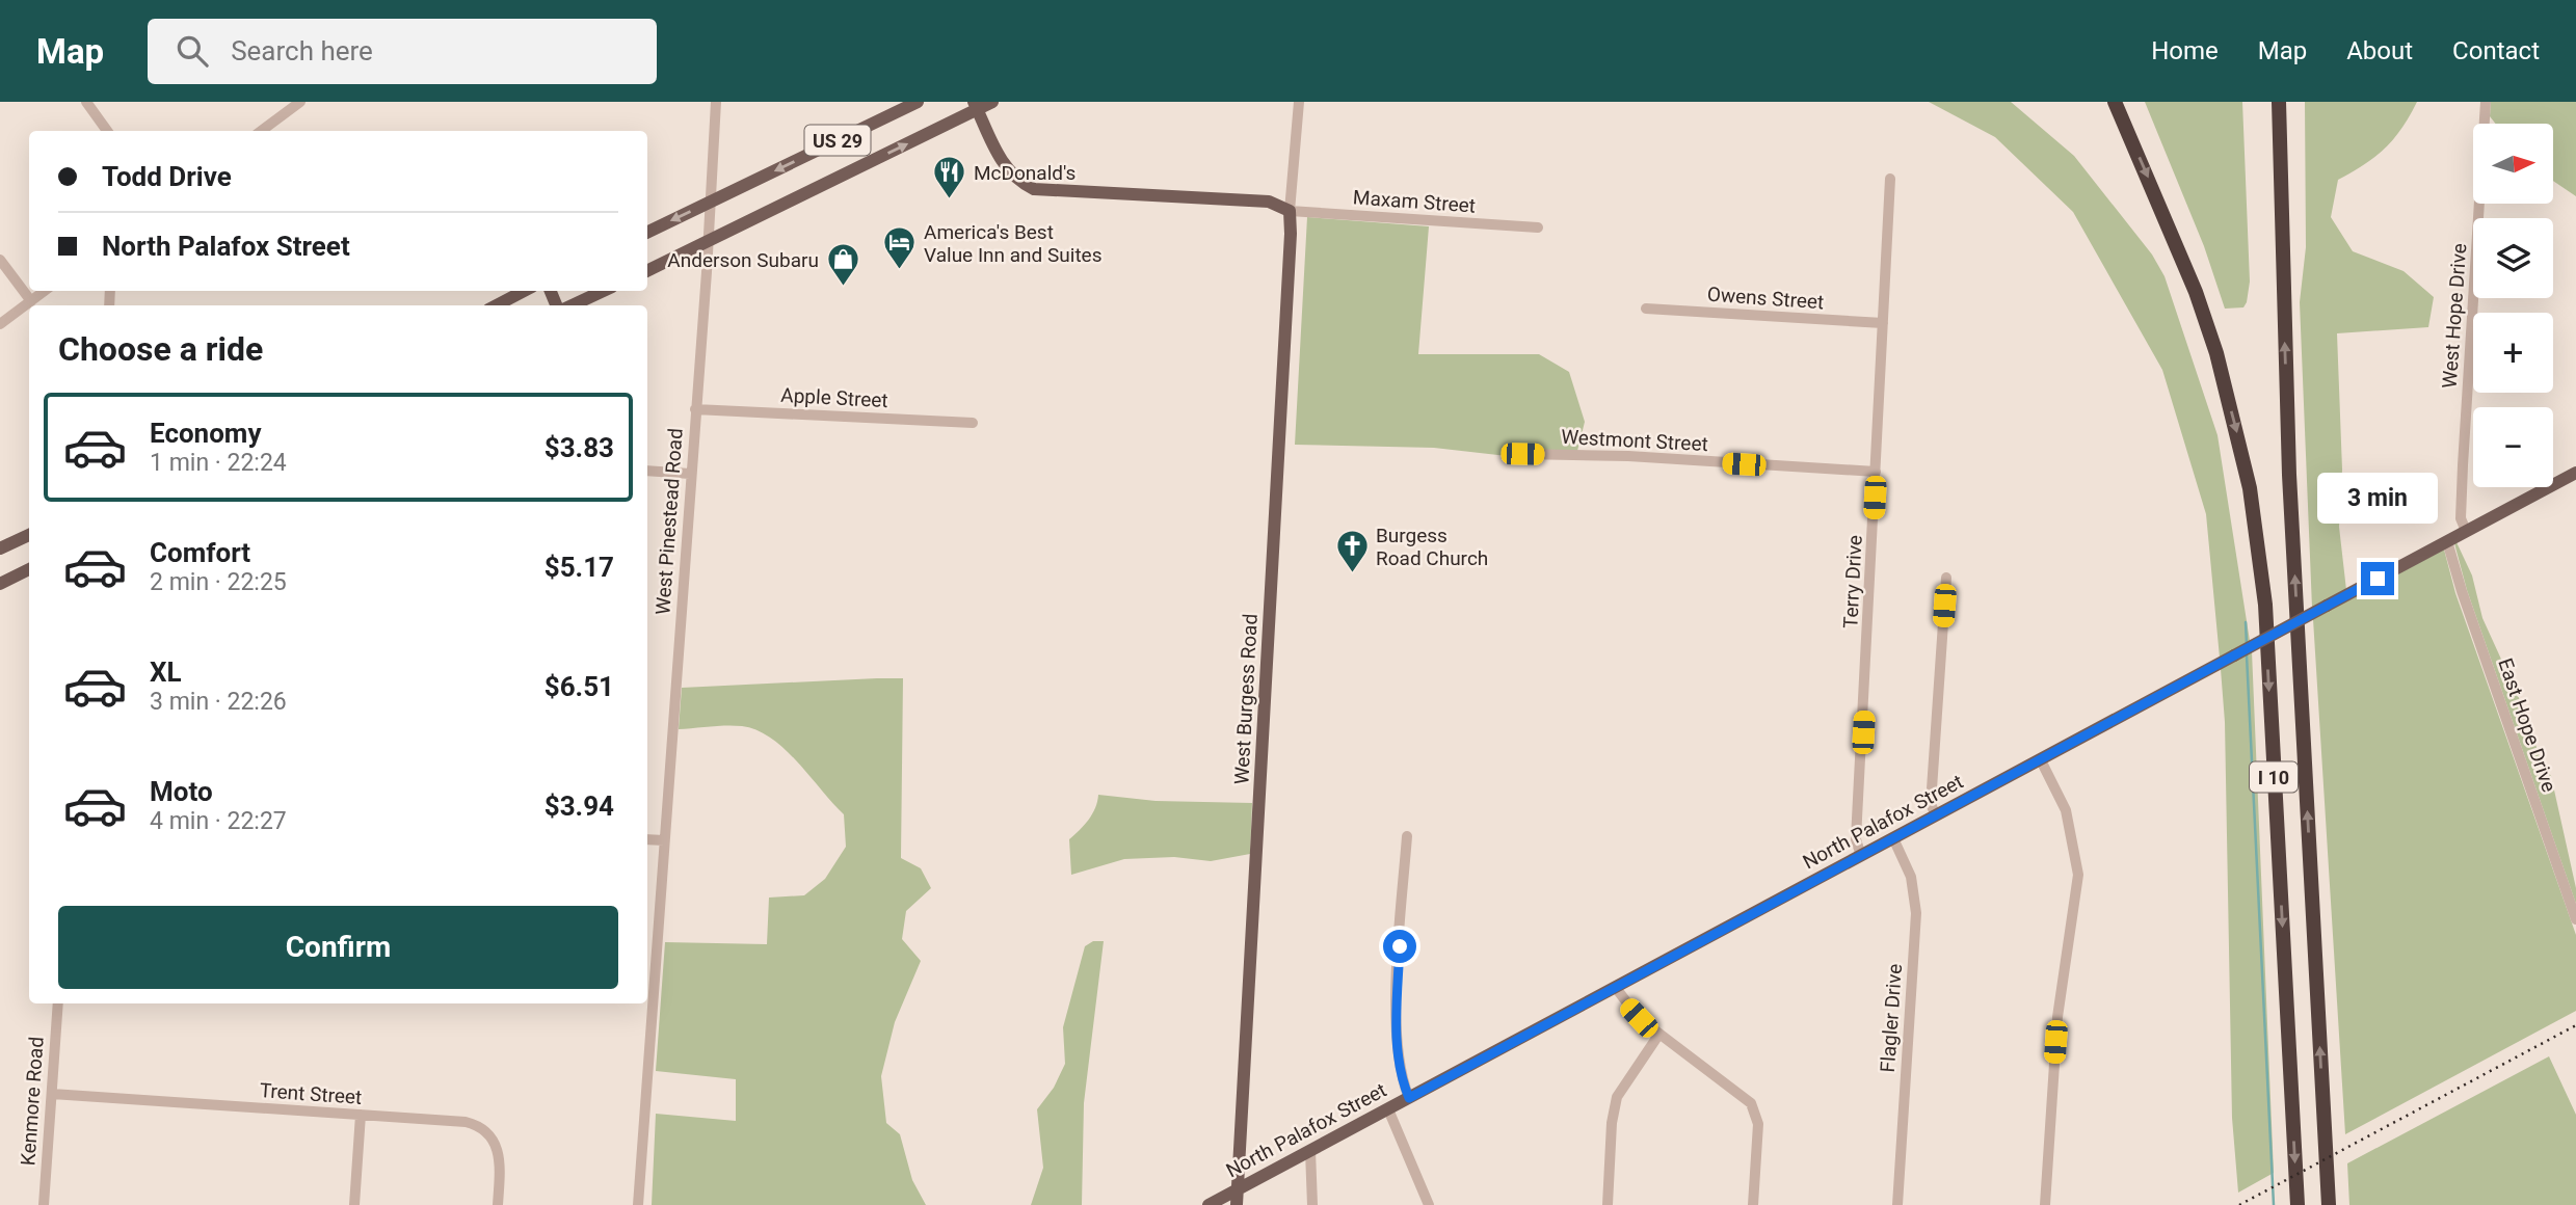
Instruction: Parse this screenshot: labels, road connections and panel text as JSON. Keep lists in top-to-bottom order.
{
  "streets": {
    "highway": ["I 10"],
    "main road": ["US 29", "West Burgess Road", "North Palafox Street"],
    "street": [
      "Maxam Street",
      "Owens Street",
      "West Hope Drive",
      "Apple Street",
      "Westmont Street",
      "West Pinestead Road",
      "Terry Drive",
      "East Hope Drive",
      "Flagler Drive",
      "Trent Street",
      "Kenmore Road"
    ]
  },
  "crossings": [
    ["US 29", "West Pinestead Road"],
    ["Maxam Street", "West Burgess Road"],
    ["Owens Street", "Terry Drive"],
    ["West Hope Drive", "North Palafox Street"],
    ["Apple Street", "West Pinestead Road"],
    ["Westmont Street", "Terry Drive"],
    ["Terry Drive", "North Palafox Street"],
    ["West Burgess Road", "North Palafox Street"],
    ["East Hope Drive", "North Palafox Street"],
    ["North Palafox Street", "Flagler Drive"],
    ["Trent Street", "Kenmore Road"]
  ],
  "places": {
    "restaurant": ["McDonald's"],
    "hotel": ["America's Best Value Inn and Suites"],
    "shop": ["Anderson Subaru"],
    "church": ["Burgess Road Church"]
  },
  "north": "right",
  "page": {
    "header": "Map",
    "search": "Search here",
    "nav": [
      "Home",
      "Map",
      "About",
      "Contact"
    ],
    "map_buttons": ["+", "−"],
    "banner": ["Todd Drive", "North Palafox Street"],
    "heading": "Choose a ride",
    "list": [
      {
        "name": "Economy",
        "note": "1 min · 22:24",
        "value": "$3.83"
      },
      {
        "name": "Comfort",
        "note": "2 min · 22:25",
        "value": "$5.17"
      },
      {
        "name": "XL",
        "note": "3 min · 22:26",
        "value": "$6.51"
      },
      {
        "name": "Moto",
        "note": "4 min · 22:27",
        "value": "$3.94"
      }
    ],
    "bubble": "3 min",
    "buttons": "Confirm"
  }
}
